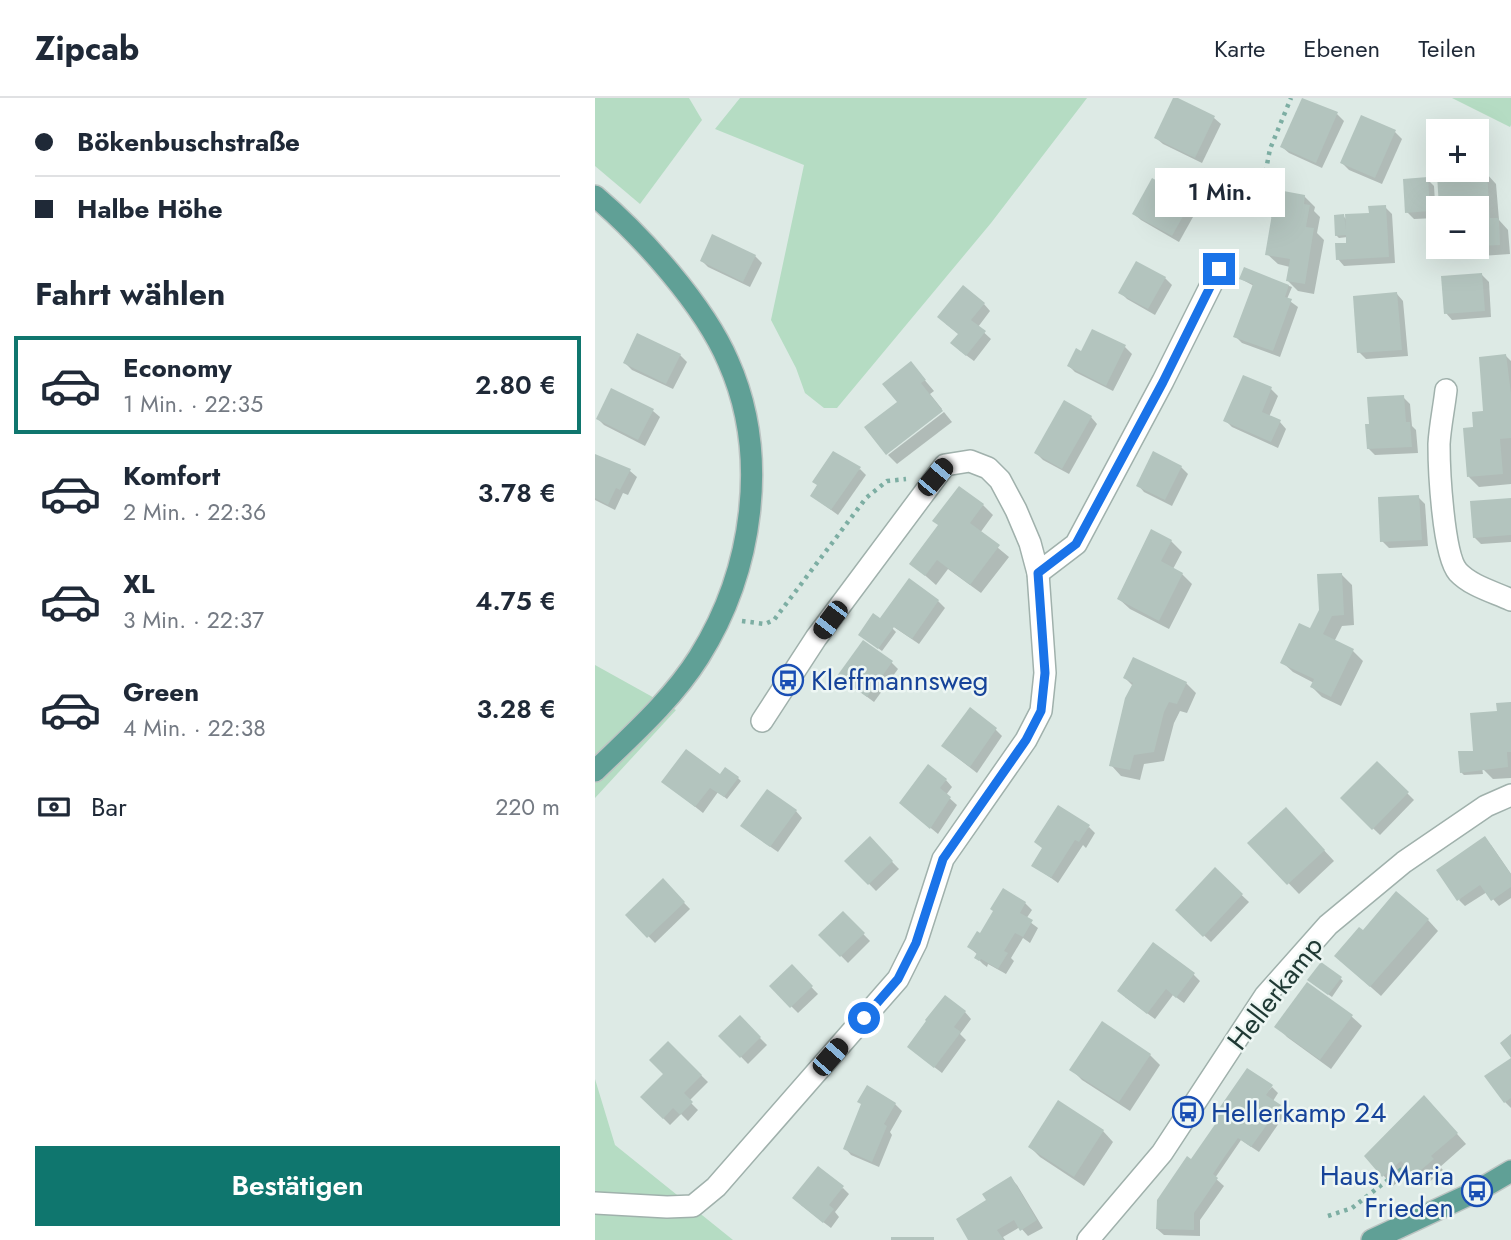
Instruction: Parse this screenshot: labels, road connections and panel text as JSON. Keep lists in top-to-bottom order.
{
  "streets": {
    "street": ["Hellerkamp"]
  },
  "places": {
    "bus stop": ["Kleffmannsweg", "Hellerkamp 24", "Haus Maria Frieden"]
  },
  "page": {
    "header": "Zipcab",
    "nav": ["Karte", "Ebenen", "Teilen"],
    "banner": ["Bökenbuschstraße", "Halbe Höhe"],
    "map_buttons": ["+", "−"],
    "bubble": "1 Min.",
    "heading": "Fahrt wählen",
    "list": [
      {
        "name": "Economy",
        "note": "1 Min. · 22:35",
        "value": "2.80 €"
      },
      {
        "name": "Komfort",
        "note": "2 Min. · 22:36",
        "value": "3.78 €"
      },
      {
        "name": "XL",
        "note": "3 Min. · 22:37",
        "value": "4.75 €"
      },
      {
        "name": "Green",
        "note": "4 Min. · 22:38",
        "value": "3.28 €"
      }
    ],
    "pay": ["Bar", "220 m"],
    "buttons": "Bestätigen"
  }
}
